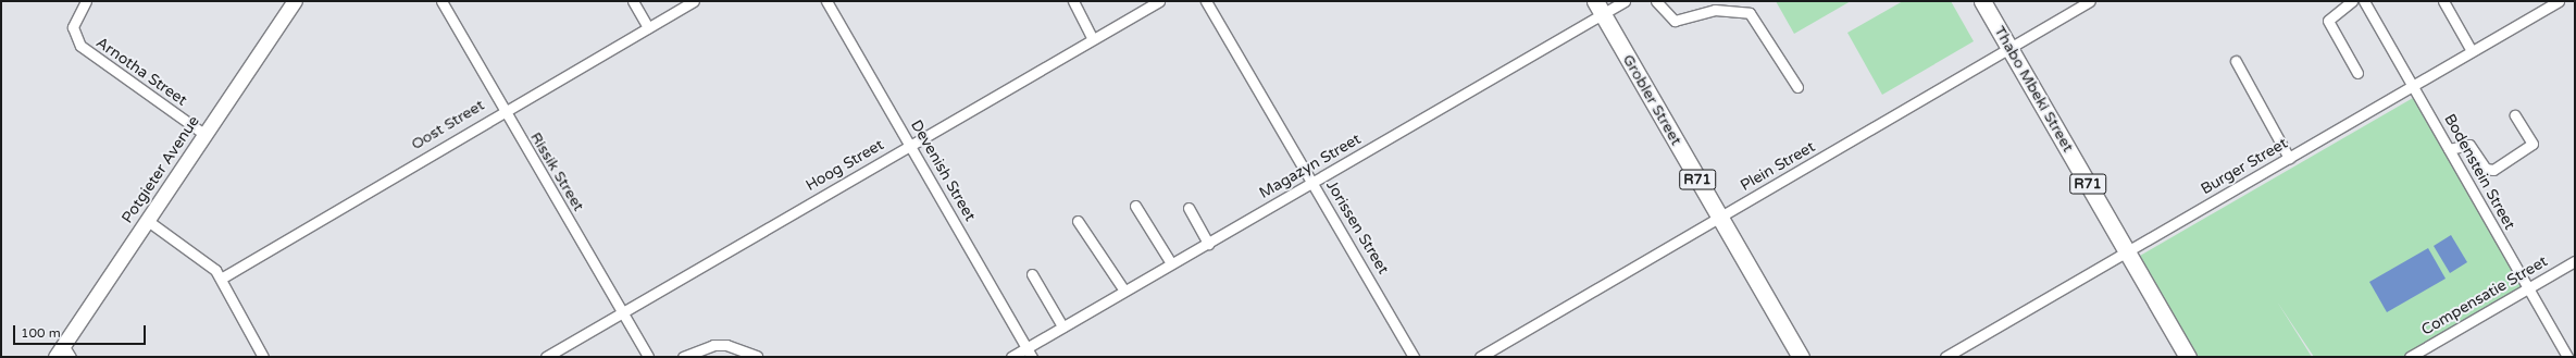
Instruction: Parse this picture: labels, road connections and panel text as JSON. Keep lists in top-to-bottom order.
{
  "streets": {
    "main road": ["Thabo Mbeki Street", "Grobler Street", "R71"],
    "street": [
      "Arnotha Street",
      "Oost Street",
      "Hoog Street",
      "Magazyn Street",
      "Plein Street",
      "Burger Street",
      "Potgieter Avenue",
      "Devenish Street",
      "Rissik Street",
      "Bodenstein Street",
      "Jorissen Street",
      "Compensatie Street"
    ]
  },
  "crossings": [
    ["Arnotha Street", "Potgieter Avenue"],
    ["Thabo Mbeki Street", "Plein Street"],
    ["Thabo Mbeki Street", "Burger Street"],
    ["Grobler Street", "Magazyn Street"],
    ["Grobler Street", "Plein Street"],
    ["Oost Street", "Rissik Street"],
    ["Hoog Street", "Devenish Street"],
    ["Hoog Street", "Rissik Street"],
    ["Magazyn Street", "Devenish Street"],
    ["Magazyn Street", "Jorissen Street"],
    ["Burger Street", "Bodenstein Street"],
    ["Bodenstein Street", "Compensatie Street"]
  ],
  "scale_bar": "100 m"
}
